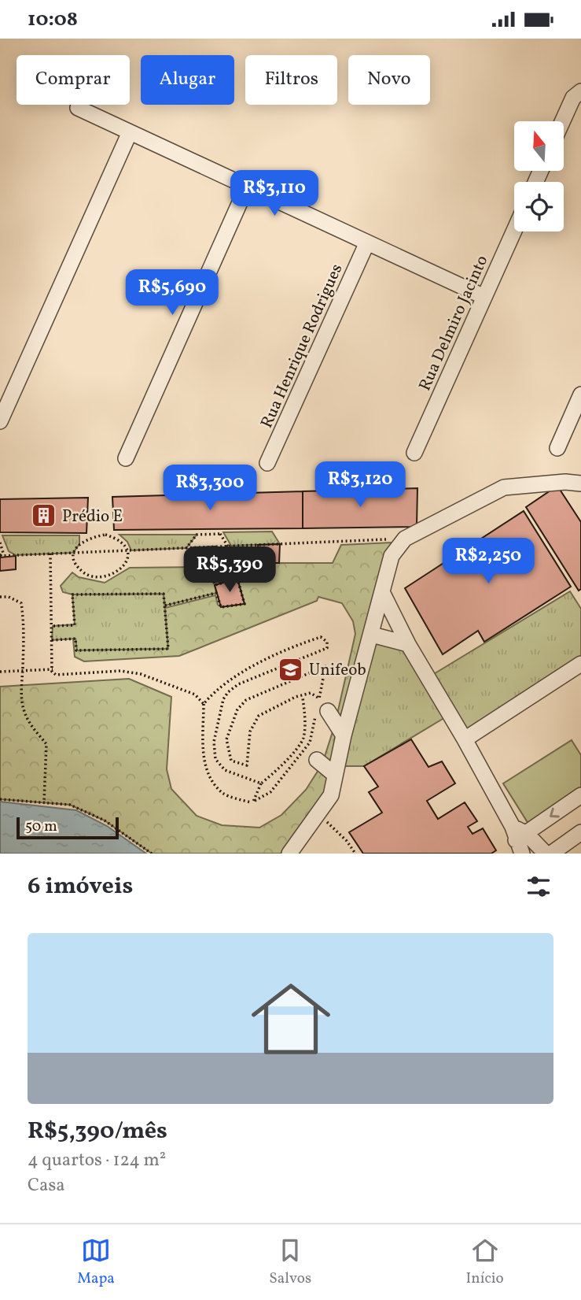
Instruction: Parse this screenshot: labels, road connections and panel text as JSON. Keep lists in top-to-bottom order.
{
  "streets": {
    "street": ["Rua Delmiro Jacinto", "Rua Henrique Rodrigues"]
  },
  "places": {
    "building": ["Prédio E"],
    "school or university": ["Unifeob"]
  },
  "scale_bar": "50 m",
  "north": "top",
  "page": {
    "status": "10:08",
    "chip": [
      "Comprar",
      "Alugar",
      "Filtros",
      "Novo"
    ],
    "price": [
      "R$3,110",
      "R$5,690",
      "R$3,120",
      "R$3,300",
      "R$2,250",
      "R$5,390"
    ],
    "scale": "50 m",
    "heading": "6 imóveis",
    "list": [
      {
        "name": "R$5,390/mês",
        "note": "4 quartos · 124 m² · Casa"
      }
    ],
    "tabs": ["Mapa", "Salvos", "Início"]
  }
}
